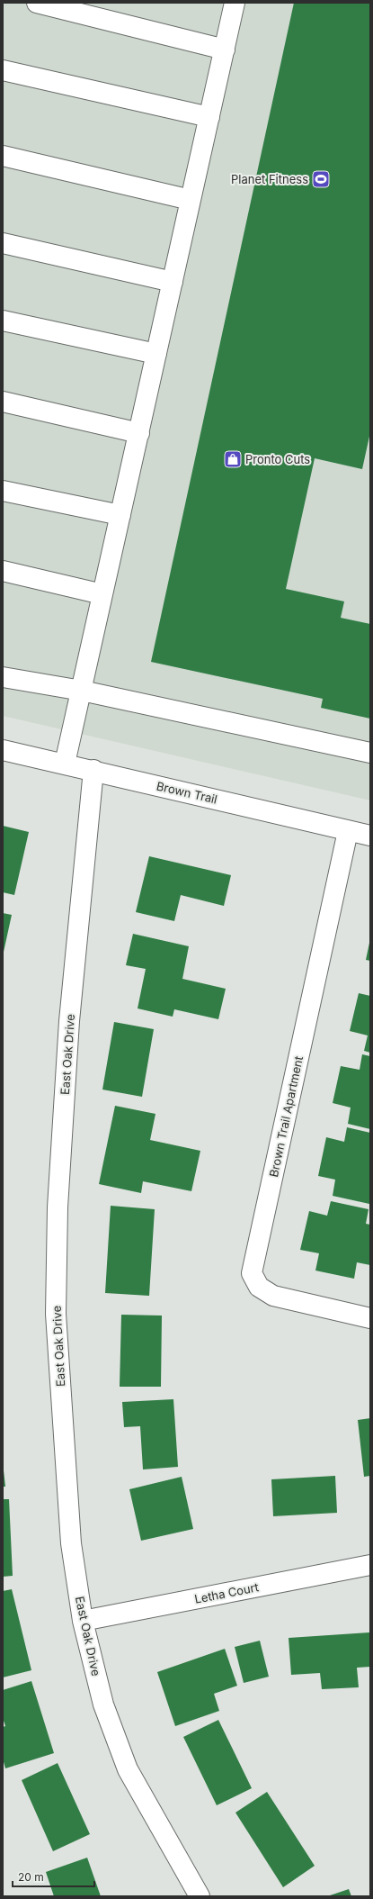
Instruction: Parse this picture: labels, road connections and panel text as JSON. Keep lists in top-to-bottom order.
{
  "streets": {
    "street": [
      "Brown Trail",
      "East Oak Drive",
      "Brown Trail Apartment",
      "Letha Court"
    ]
  },
  "crossings": [
    ["Brown Trail", "East Oak Drive"],
    ["Brown Trail", "Brown Trail Apartment"],
    ["East Oak Drive", "Letha Court"]
  ],
  "places": {
    "sports": ["Planet Fitness"],
    "shop": ["Pronto Cuts"]
  },
  "scale_bar": "20 m"
}
